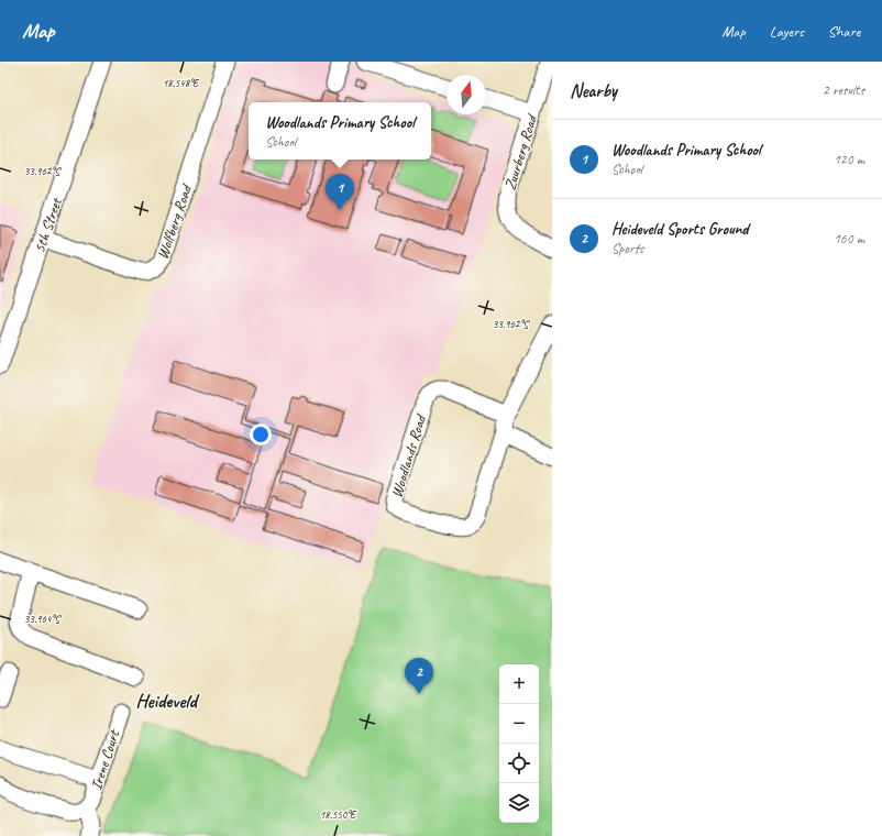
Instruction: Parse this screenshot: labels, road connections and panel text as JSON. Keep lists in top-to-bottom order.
{
  "streets": {
    "street": [
      "Zuurberg Road",
      "Wolfberg Road",
      "5th Street",
      "Woodlands Road",
      "Irene Court"
    ]
  },
  "crossings": [
    ["Wolfberg Road", "5th Street"]
  ],
  "districts": ["Heideveld"],
  "north": "top",
  "page": {
    "header": "Map",
    "nav": ["Map", "Layers", "Share"],
    "heading": ["Nearby", "2 results"],
    "popup": ["Woodlands Primary School", "School"],
    "list": [
      {
        "mark": "1",
        "name": "Woodlands Primary School",
        "note": "School",
        "value": "120 m"
      },
      {
        "mark": "2",
        "name": "Heideveld Sports Ground",
        "note": "Sports",
        "value": "160 m"
      }
    ],
    "pins": ["1", "2"],
    "map_buttons": ["+", "−"]
  },
  "coordinates": [
    "18.548°E",
    "33.962°S",
    "33.964°S",
    "18.550°E"
  ]
}
